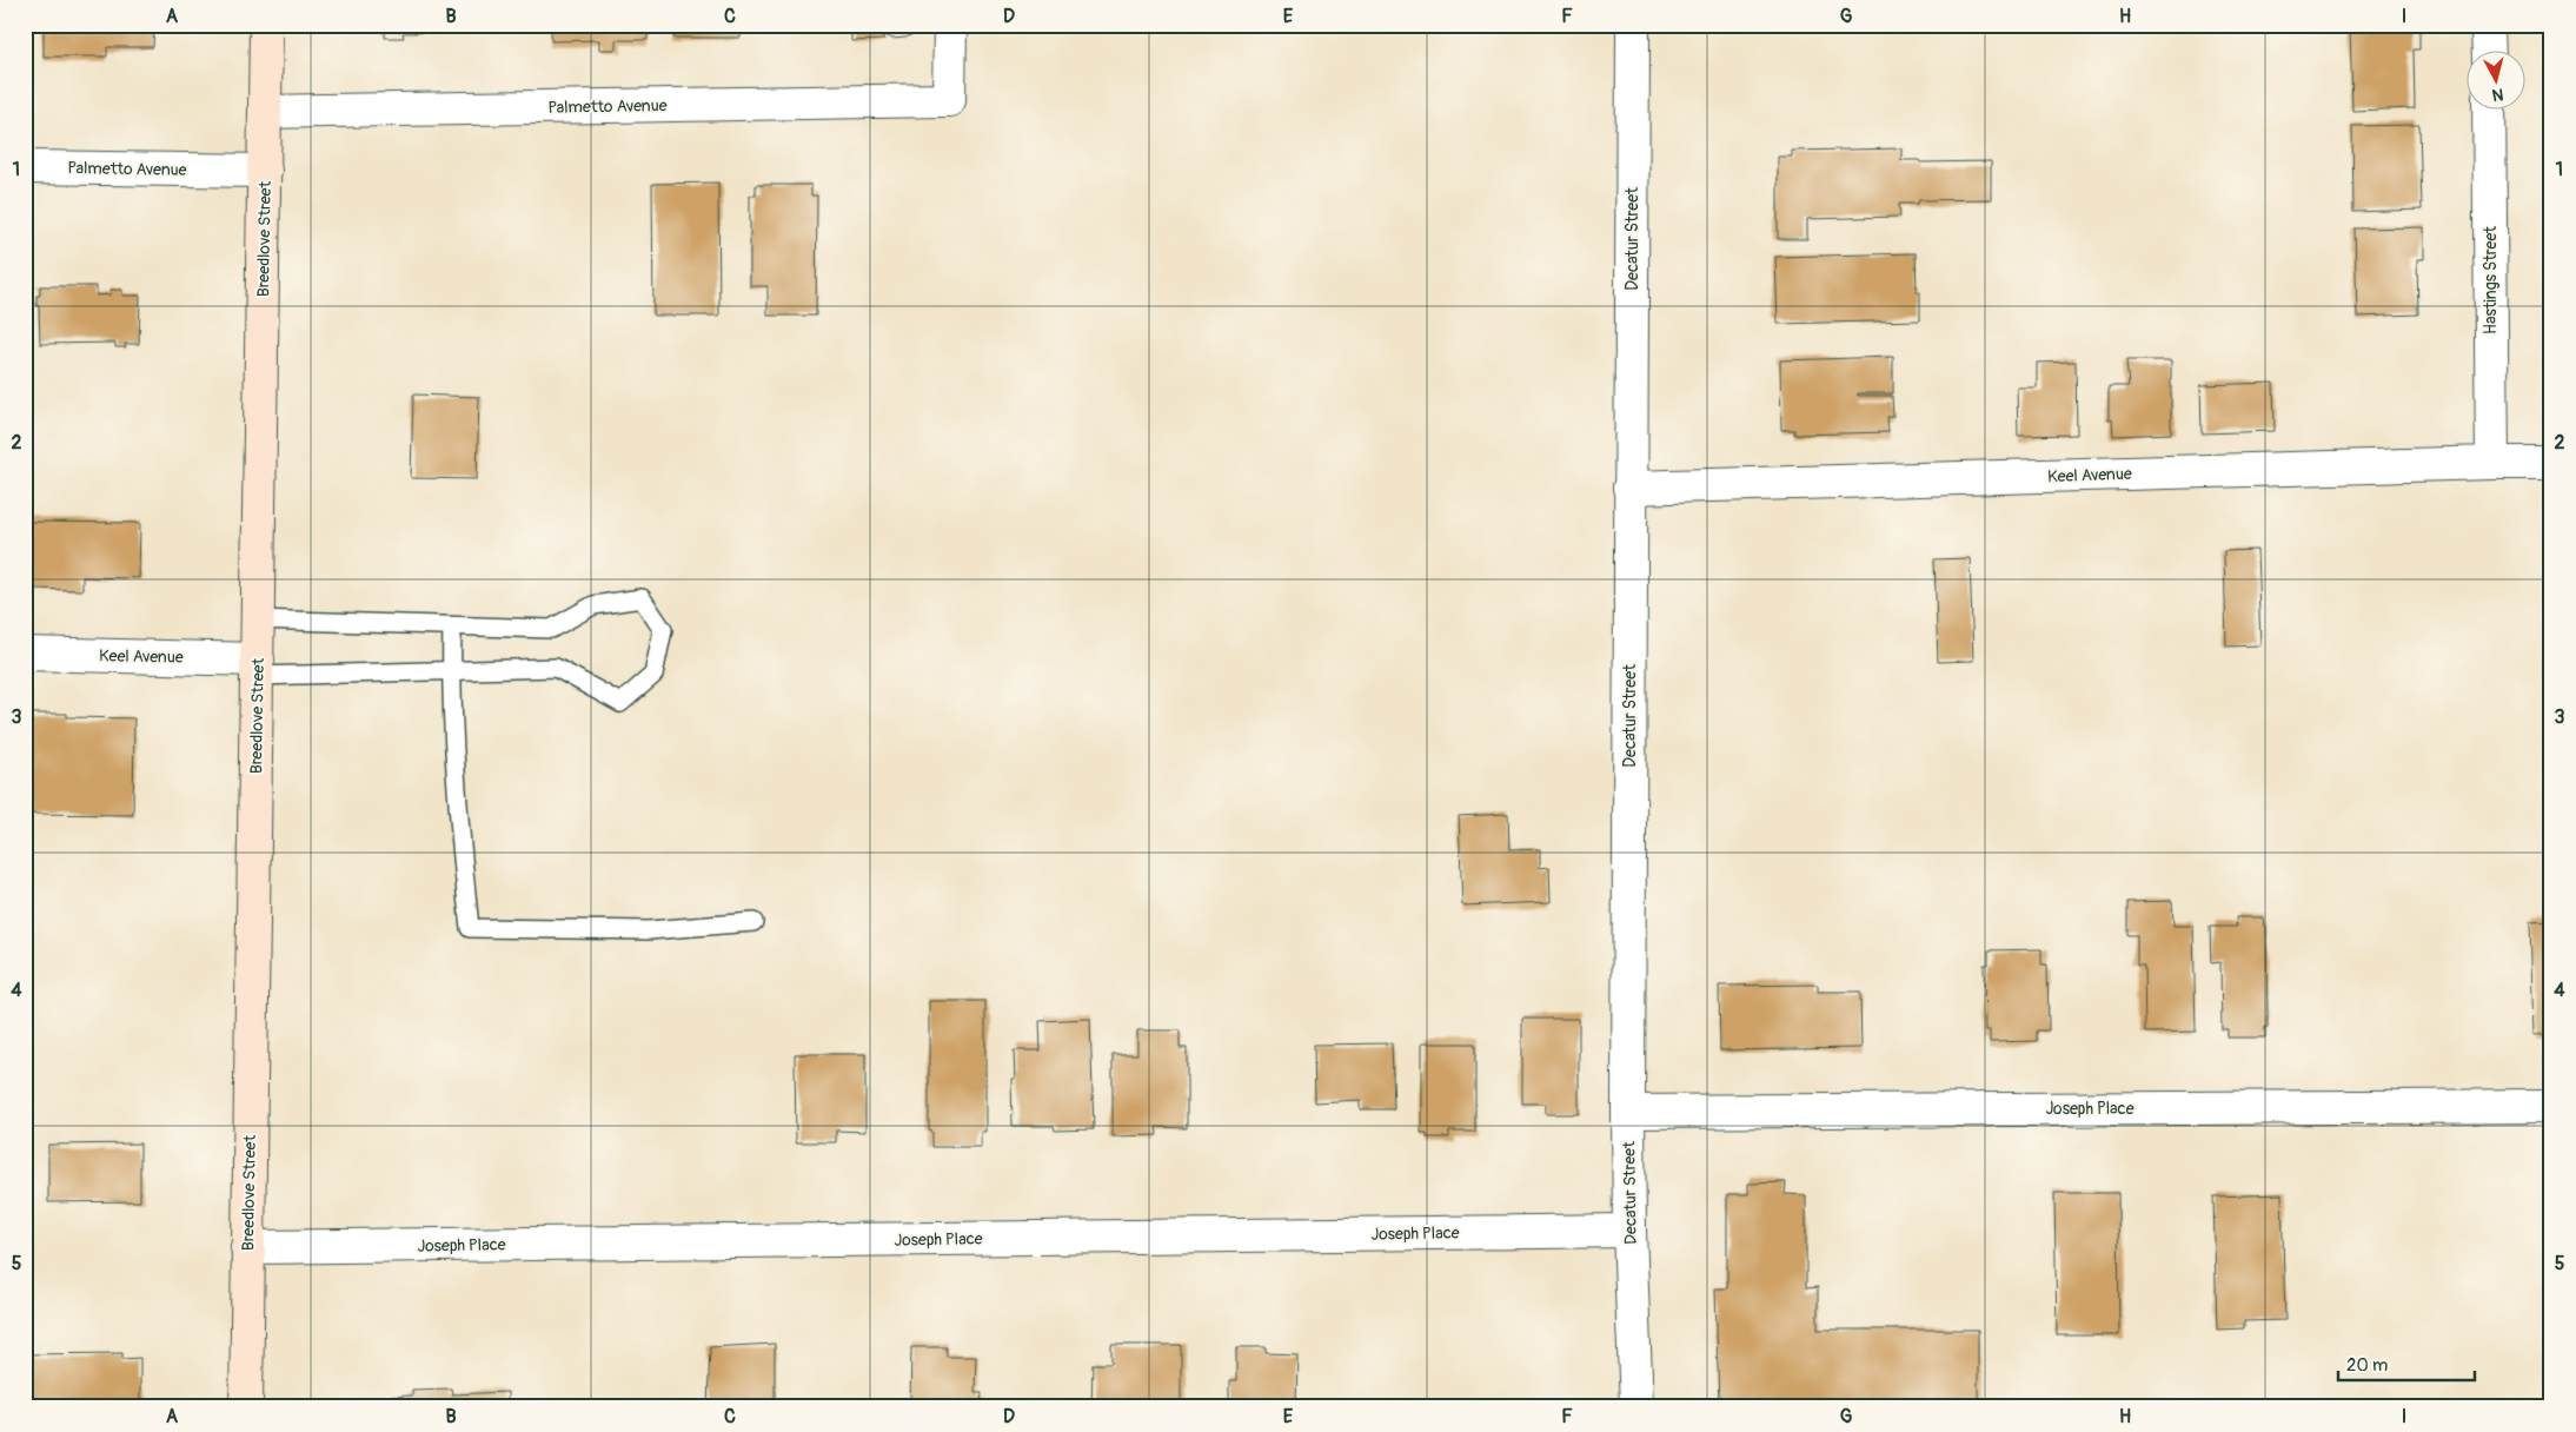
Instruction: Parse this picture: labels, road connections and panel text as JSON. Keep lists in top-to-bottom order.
{
  "streets": {
    "street": [
      "Palmetto Avenue",
      "Breedlove Street",
      "Decatur Street",
      "Hastings Street",
      "Keel Avenue",
      "Joseph Place"
    ]
  },
  "crossings": [
    ["Palmetto Avenue", "Breedlove Street"],
    ["Breedlove Street", "Keel Avenue"],
    ["Breedlove Street", "Joseph Place"],
    ["Decatur Street", "Keel Avenue"],
    ["Decatur Street", "Joseph Place"],
    ["Hastings Street", "Keel Avenue"]
  ],
  "scale_bar": "20 m",
  "north": "bottom",
  "grid": {
    "columns": [
      "A",
      "B",
      "C",
      "D",
      "E",
      "F",
      "G",
      "H",
      "I"
    ],
    "rows": [
      "1",
      "2",
      "3",
      "4",
      "5"
    ]
  }
}
